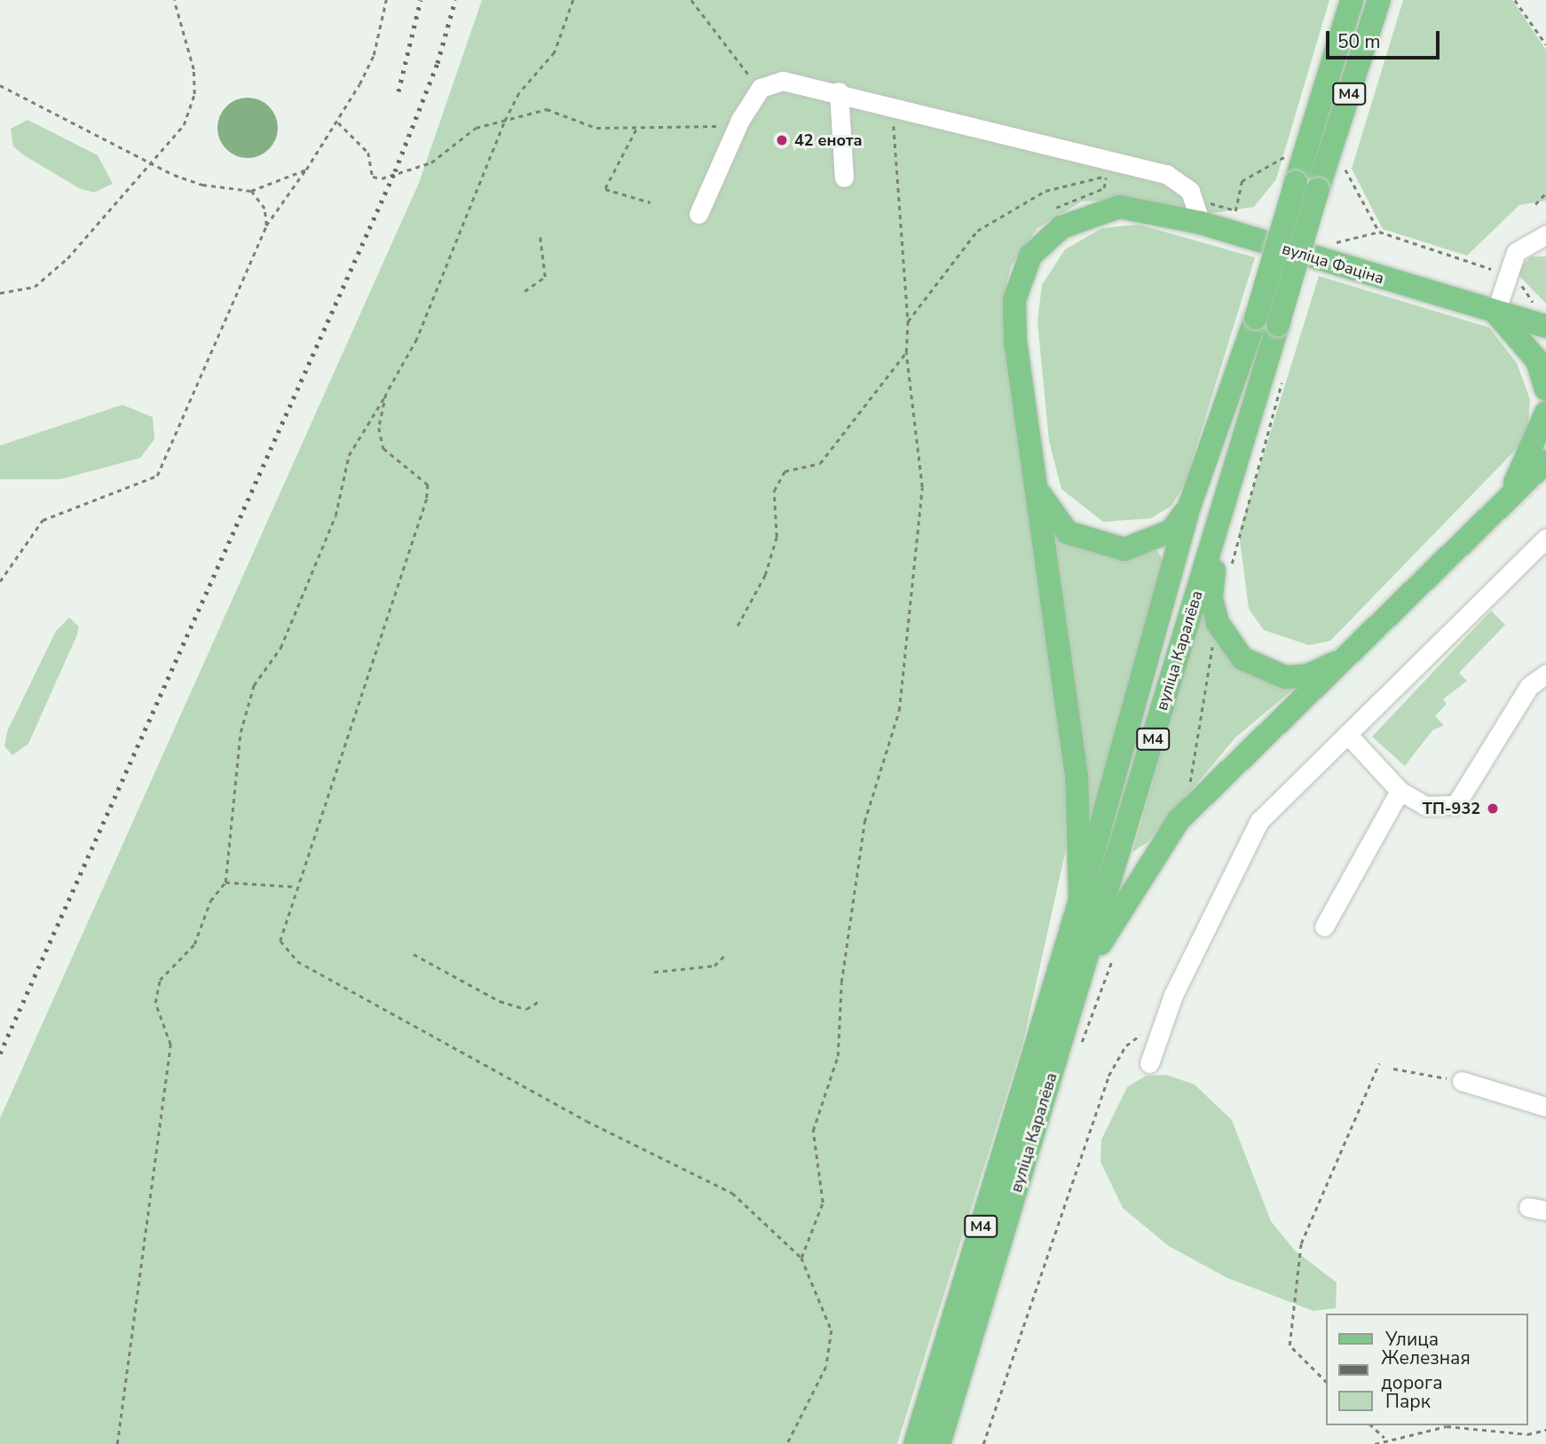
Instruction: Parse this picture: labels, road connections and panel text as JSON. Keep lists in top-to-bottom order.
{
  "streets": {
    "main road": ["М4", "вуліца Фаціна", "вуліца Каралёва"]
  },
  "places": ["42 енота", "ТП-932"],
  "legend": ["Улица", "Железная дорога", "Парк"],
  "scale_bar": "50 m"
}
